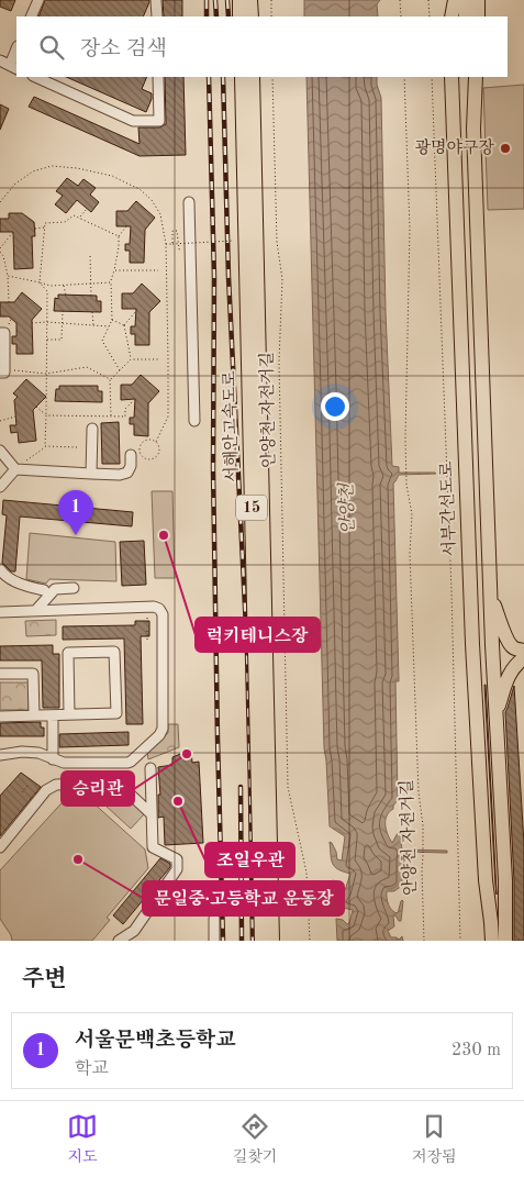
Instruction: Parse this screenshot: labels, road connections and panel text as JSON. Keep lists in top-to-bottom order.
{
  "streets": {
    "highway": ["서해안고속도로", "15", "서부간선도로"],
    "path": ["안양천 자전거길"]
  },
  "water": ["안양천"],
  "places": [
    "광명야구장",
    "럭키테니스장",
    "승리관",
    "조일우관",
    "문일중·고등학교 운동장"
  ],
  "page": {
    "search": "장소 검색",
    "pins": "1",
    "heading": "주변",
    "list": [
      {
        "mark": "1",
        "name": "서울문백초등학교",
        "note": "학교",
        "value": "230 m"
      }
    ],
    "nav": ["지도", "길찾기", "저장됨"]
  }
}
